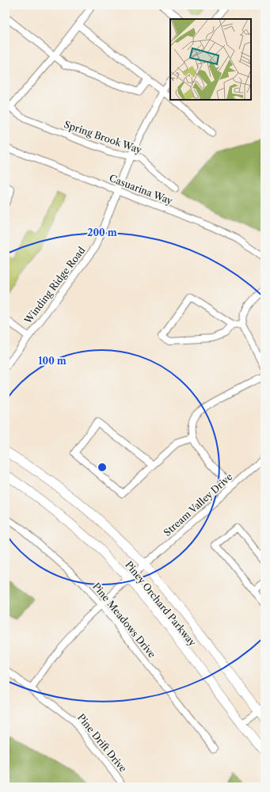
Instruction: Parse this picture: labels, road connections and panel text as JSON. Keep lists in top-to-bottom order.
{
  "streets": {
    "street": [
      "Spring Brook Way",
      "Casuarina Way",
      "Winding Ridge Road",
      "Stream Valley Drive",
      "Piney Orchard Parkway",
      "Pine Meadows Drive",
      "Pine Drift Drive"
    ]
  },
  "crossings": [
    ["Spring Brook Way", "Winding Ridge Road"],
    ["Casuarina Way", "Winding Ridge Road"],
    ["Stream Valley Drive", "Piney Orchard Parkway"],
    ["Stream Valley Drive", "Pine Meadows Drive"],
    ["Stream Valley Drive", "Pine Drift Drive"]
  ],
  "rings": ["200 m", "100 m"]
}
